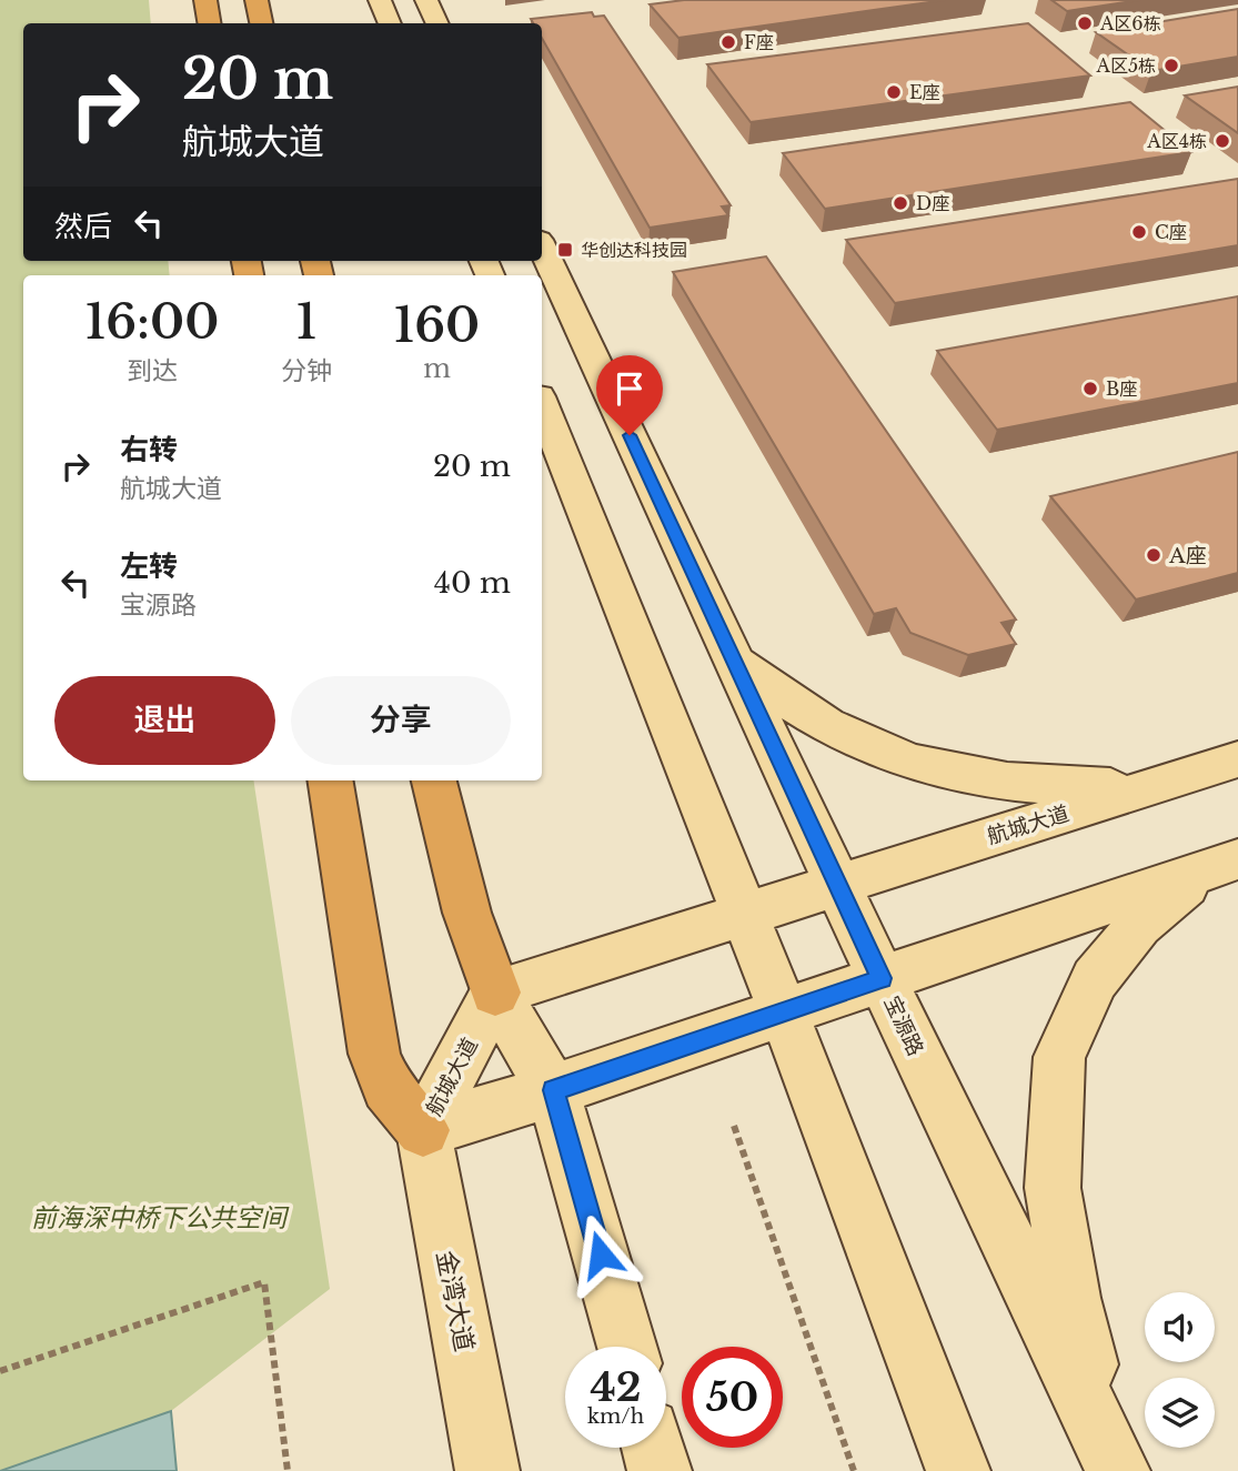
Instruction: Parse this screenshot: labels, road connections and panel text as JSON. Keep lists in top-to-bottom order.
{
  "streets": {
    "main road": ["航城大道", "宝源路", "金湾大道"]
  },
  "crossings": [
    ["航城大道", "宝源路"],
    ["航城大道", "金湾大道"]
  ],
  "parks": ["前海深中桥下公共空间"],
  "places": {
    "other": [
      "A区6栋",
      "F座",
      "A区5栋",
      "E座",
      "A区4栋",
      "D座",
      "C座",
      "B座",
      "A座"
    ],
    "transit": ["华创达科技园"]
  },
  "page": {
    "turn": ["20 m", "航城大道"],
    "then": "然后",
    "eta": [
      "16:00",
      "到达",
      "1",
      "分钟",
      "160",
      "m"
    ],
    "list": [
      {
        "name": "右转",
        "note": "航城大道",
        "value": "20 m"
      },
      {
        "name": "左转",
        "note": "宝源路",
        "value": "40 m"
      }
    ],
    "buttons": ["退出", "分享"],
    "speed": "42 km/h",
    "limit": "50"
  }
}
